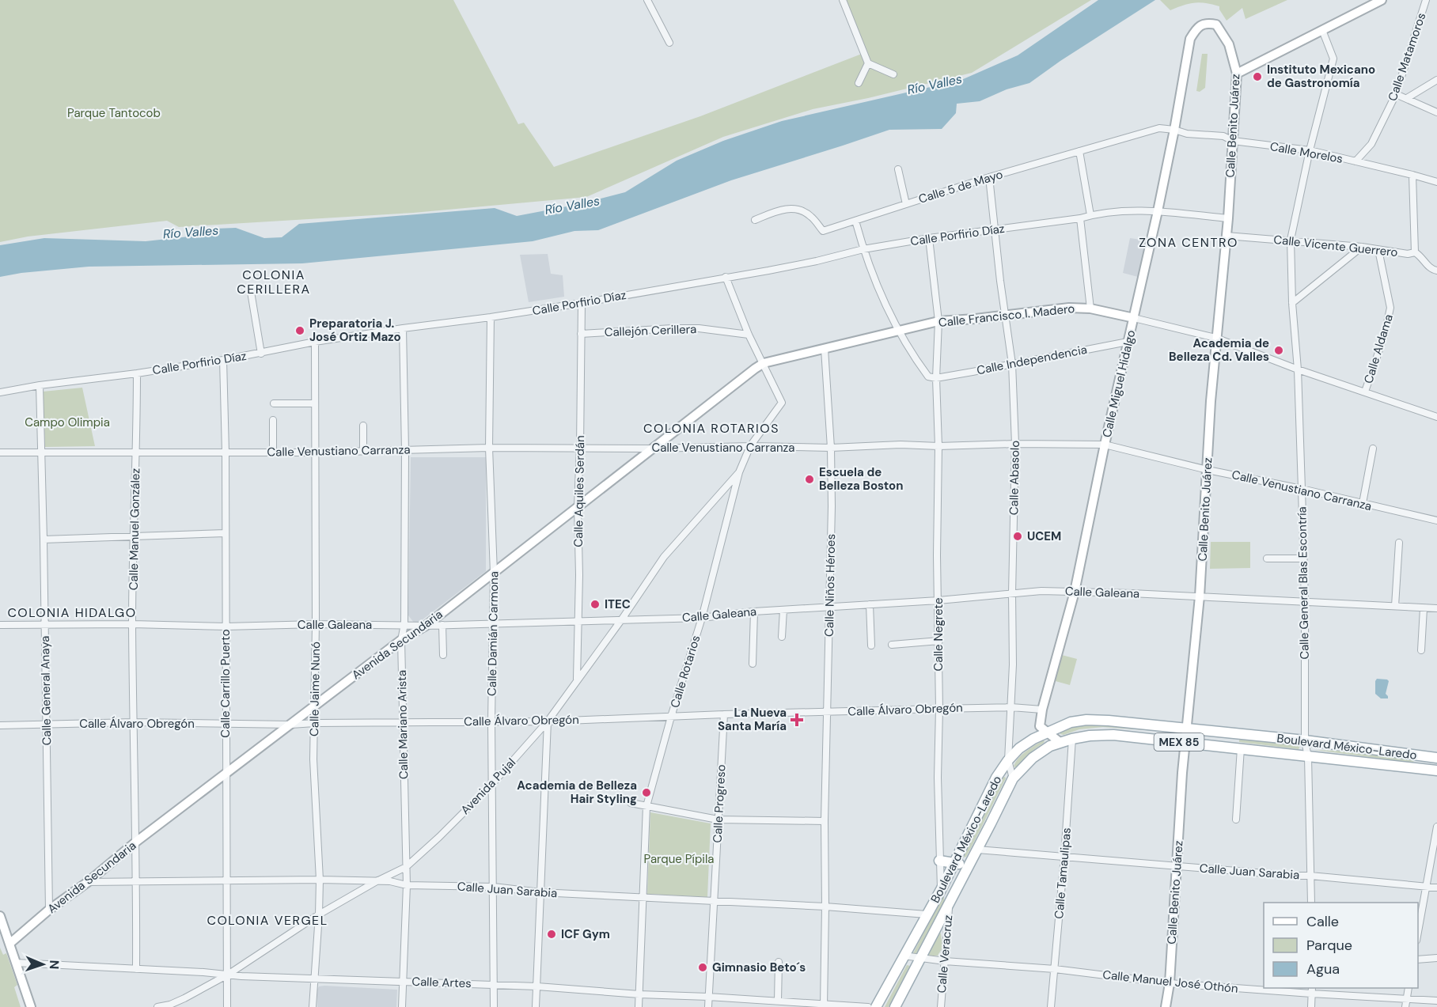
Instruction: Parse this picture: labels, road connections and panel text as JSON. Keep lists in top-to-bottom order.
{
  "streets": {
    "main road": ["MEX 85", "Boulevard México-Laredo"],
    "street": [
      "Calle Matamoros",
      "Calle Benito Juárez",
      "Calle Morelos",
      "Calle 5 de Mayo",
      "Calle Porfirio Díaz",
      "Calle Vicente Guerrero",
      "Calle Francisco I. Madero",
      "Callejón Cerillera",
      "Calle Aldama",
      "Calle Independencia",
      "Calle Miguel Hidalgo",
      "Calle Venustiano Carranza",
      "Calle Abasolo",
      "Calle Aquiles Serdán",
      "Calle Manuel González",
      "Calle General Blas Escontría",
      "Calle Niños Héroes",
      "Calle Galeana",
      "Calle Damián Carmona",
      "Calle Negrete",
      "Avenida Secundaria",
      "Calle Rotarios",
      "Calle Carrillo Puerto",
      "Calle Jaime Nunó",
      "Calle General Anaya",
      "Calle Álvaro Obregón",
      "Calle Mariano Arista",
      "Avenida Pujal",
      "Calle Progreso",
      "Calle Juan Sarabia",
      "Calle Tamaulipas",
      "Calle Veracruz",
      "Calle Manuel José Othón",
      "Calle Artes"
    ]
  },
  "crossings": [
    ["Calle Matamoros", "Calle Morelos"],
    ["Calle Benito Juárez", "Calle Morelos"],
    ["Calle Benito Juárez", "Calle Vicente Guerrero"],
    ["Calle Benito Juárez", "Calle Francisco I. Madero"],
    ["Calle Benito Juárez", "Calle Miguel Hidalgo"],
    ["Calle Benito Juárez", "Calle Venustiano Carranza"],
    ["Calle Benito Juárez", "Calle Galeana"],
    ["Calle Benito Juárez", "Boulevard México-Laredo"],
    ["Calle Benito Juárez", "Calle Juan Sarabia"],
    ["Calle Benito Juárez", "Calle Manuel José Othón"],
    ["Calle Morelos", "Calle 5 de Mayo"],
    ["Calle Morelos", "Calle Miguel Hidalgo"],
    ["Calle Morelos", "Calle General Blas Escontría"],
    ["Calle 5 de Mayo", "Calle Miguel Hidalgo"],
    ["Calle 5 de Mayo", "Calle Abasolo"],
    ["Calle Porfirio Díaz", "Calle Miguel Hidalgo"],
    ["Calle Porfirio Díaz", "Calle Abasolo"],
    ["Calle Porfirio Díaz", "Calle Aquiles Serdán"],
    ["Calle Porfirio Díaz", "Calle Manuel González"],
    ["Calle Porfirio Díaz", "Calle Damián Carmona"],
    ["Calle Porfirio Díaz", "Calle Negrete"],
    ["Calle Porfirio Díaz", "Calle Rotarios"],
    ["Calle Porfirio Díaz", "Calle Carrillo Puerto"],
    ["Calle Porfirio Díaz", "Calle Jaime Nunó"],
    ["Calle Porfirio Díaz", "Calle General Anaya"],
    ["Calle Porfirio Díaz", "Calle Mariano Arista"],
    ["Calle Vicente Guerrero", "Calle Aldama"],
    ["Calle Vicente Guerrero", "Calle General Blas Escontría"],
    ["Calle Francisco I. Madero", "Calle Aldama"],
    ["Calle Francisco I. Madero", "Calle Miguel Hidalgo"],
    ["Calle Francisco I. Madero", "Calle Abasolo"],
    ["Calle Francisco I. Madero", "Calle General Blas Escontría"],
    ["Calle Francisco I. Madero", "Calle Niños Héroes"],
    ["Calle Francisco I. Madero", "Calle Negrete"],
    ["Calle Francisco I. Madero", "Avenida Secundaria"],
    ["Calle Francisco I. Madero", "Calle Rotarios"],
    ["Callejón Cerillera", "Calle Aquiles Serdán"],
    ["Callejón Cerillera", "Calle Rotarios"],
    ["Calle Independencia", "Calle Miguel Hidalgo"],
    ["Calle Independencia", "Calle Abasolo"],
    ["Calle Independencia", "Calle Negrete"],
    ["Calle Miguel Hidalgo", "Calle Venustiano Carranza"],
    ["Calle Miguel Hidalgo", "Calle Galeana"],
    ["Calle Miguel Hidalgo", "Calle Álvaro Obregón"],
    ["Calle Miguel Hidalgo", "Boulevard México-Laredo"],
    ["Calle Venustiano Carranza", "Calle Abasolo"],
    ["Calle Venustiano Carranza", "Calle Aquiles Serdán"],
    ["Calle Venustiano Carranza", "Calle Manuel González"],
    ["Calle Venustiano Carranza", "Calle General Blas Escontría"],
    ["Calle Venustiano Carranza", "Calle Niños Héroes"],
    ["Calle Venustiano Carranza", "Calle Damián Carmona"],
    ["Calle Venustiano Carranza", "Calle Negrete"],
    ["Calle Venustiano Carranza", "Avenida Secundaria"],
    ["Calle Venustiano Carranza", "Calle Rotarios"],
    ["Calle Venustiano Carranza", "Calle Carrillo Puerto"],
    ["Calle Venustiano Carranza", "Calle Jaime Nunó"],
    ["Calle Venustiano Carranza", "Calle General Anaya"],
    ["Calle Venustiano Carranza", "Calle Mariano Arista"],
    ["Calle Abasolo", "Calle Galeana"],
    ["Calle Abasolo", "Calle Álvaro Obregón"],
    ["Calle Abasolo", "Boulevard México-Laredo"],
    ["Calle Aquiles Serdán", "Calle Galeana"],
    ["Calle Aquiles Serdán", "Avenida Secundaria"],
    ["Calle Aquiles Serdán", "Avenida Pujal"],
    ["Calle Manuel González", "Calle Galeana"],
    ["Calle Manuel González", "Avenida Secundaria"],
    ["Calle Manuel González", "Calle Álvaro Obregón"],
    ["Calle Manuel González", "Calle Juan Sarabia"],
    ["Calle Manuel González", "Calle Artes"],
    ["Calle General Blas Escontría", "Calle Galeana"],
    ["Calle General Blas Escontría", "Boulevard México-Laredo"],
    ["Calle General Blas Escontría", "Calle Juan Sarabia"],
    ["Calle Niños Héroes", "Calle Galeana"],
    ["Calle Niños Héroes", "Calle Álvaro Obregón"],
    ["Calle Niños Héroes", "Calle Juan Sarabia"],
    ["Calle Niños Héroes", "Calle Artes"],
    ["Calle Galeana", "Calle Damián Carmona"],
    ["Calle Galeana", "Calle Negrete"],
    ["Calle Galeana", "Avenida Secundaria"],
    ["Calle Galeana", "Calle Rotarios"],
    ["Calle Galeana", "Calle Carrillo Puerto"],
    ["Calle Galeana", "Calle Jaime Nunó"],
    ["Calle Galeana", "Calle General Anaya"],
    ["Calle Galeana", "Calle Mariano Arista"],
    ["Calle Galeana", "Avenida Pujal"],
    ["Calle Damián Carmona", "Avenida Secundaria"],
    ["Calle Damián Carmona", "Calle Álvaro Obregón"],
    ["Calle Damián Carmona", "Avenida Pujal"],
    ["Calle Damián Carmona", "Calle Juan Sarabia"],
    ["Calle Damián Carmona", "Calle Artes"],
    ["Calle Negrete", "Calle Álvaro Obregón"],
    ["Calle Negrete", "Boulevard México-Laredo"],
    ["Avenida Secundaria", "Calle Rotarios"],
    ["Avenida Secundaria", "Calle Carrillo Puerto"],
    ["Avenida Secundaria", "Calle Jaime Nunó"],
    ["Avenida Secundaria", "Calle General Anaya"],
    ["Avenida Secundaria", "Calle Álvaro Obregón"],
    ["Avenida Secundaria", "Calle Mariano Arista"],
    ["Avenida Secundaria", "Calle Juan Sarabia"],
    ["Calle Rotarios", "Calle Álvaro Obregón"],
    ["Calle Rotarios", "Avenida Pujal"],
    ["Calle Rotarios", "Calle Juan Sarabia"],
    ["Calle Rotarios", "Calle Artes"],
    ["Calle Carrillo Puerto", "Calle Álvaro Obregón"],
    ["Calle Carrillo Puerto", "Avenida Pujal"],
    ["Calle Carrillo Puerto", "Calle Juan Sarabia"],
    ["Calle Carrillo Puerto", "Calle Artes"],
    ["Calle Jaime Nunó", "Calle Álvaro Obregón"],
    ["Calle Jaime Nunó", "Avenida Pujal"],
    ["Calle Jaime Nunó", "Calle Juan Sarabia"],
    ["Calle Jaime Nunó", "Calle Artes"],
    ["Calle General Anaya", "Calle Álvaro Obregón"],
    ["Calle Álvaro Obregón", "Calle Mariano Arista"],
    ["Calle Álvaro Obregón", "Avenida Pujal"],
    ["Calle Álvaro Obregón", "Calle Progreso"],
    ["Calle Mariano Arista", "Avenida Pujal"],
    ["Calle Mariano Arista", "Calle Juan Sarabia"],
    ["Calle Mariano Arista", "Calle Artes"],
    ["Boulevard México-Laredo", "Calle Juan Sarabia"],
    ["Boulevard México-Laredo", "Calle Tamaulipas"],
    ["Boulevard México-Laredo", "Calle Veracruz"],
    ["Boulevard México-Laredo", "Calle Manuel José Othón"],
    ["Avenida Pujal", "Calle Juan Sarabia"],
    ["Avenida Pujal", "Calle Artes"],
    ["Calle Progreso", "Calle Juan Sarabia"],
    ["Calle Progreso", "Calle Artes"],
    ["Calle Juan Sarabia", "Calle Tamaulipas"],
    ["Calle Tamaulipas", "Calle Manuel José Othón"],
    ["Calle Veracruz", "Calle Manuel José Othón"]
  ],
  "districts": [
    "ZONA CENTRO",
    "COLONIA CERILLERA",
    "COLONIA ROTARIOS",
    "COLONIA HIDALGO",
    "COLONIA VERGEL"
  ],
  "water": ["Río Valles"],
  "parks": ["Parque Tantocob", "Campo Olimpia", "Parque Pípila"],
  "places": {
    "other": [
      "Instituto Mexicano de Gastronomía",
      "Preparatoria J. José Ortiz Mazo",
      "Academia de Belleza Cd. Valles",
      "Escuela de Belleza Boston",
      "UCEM",
      "ITEC",
      "Academia de Belleza Hair Styling",
      "ICF Gym",
      "Gimnasio Beto´s"
    ],
    "health": ["La Nueva Santa María"]
  },
  "legend": ["Calle", "Parque", "Agua"],
  "north": "right"
}
